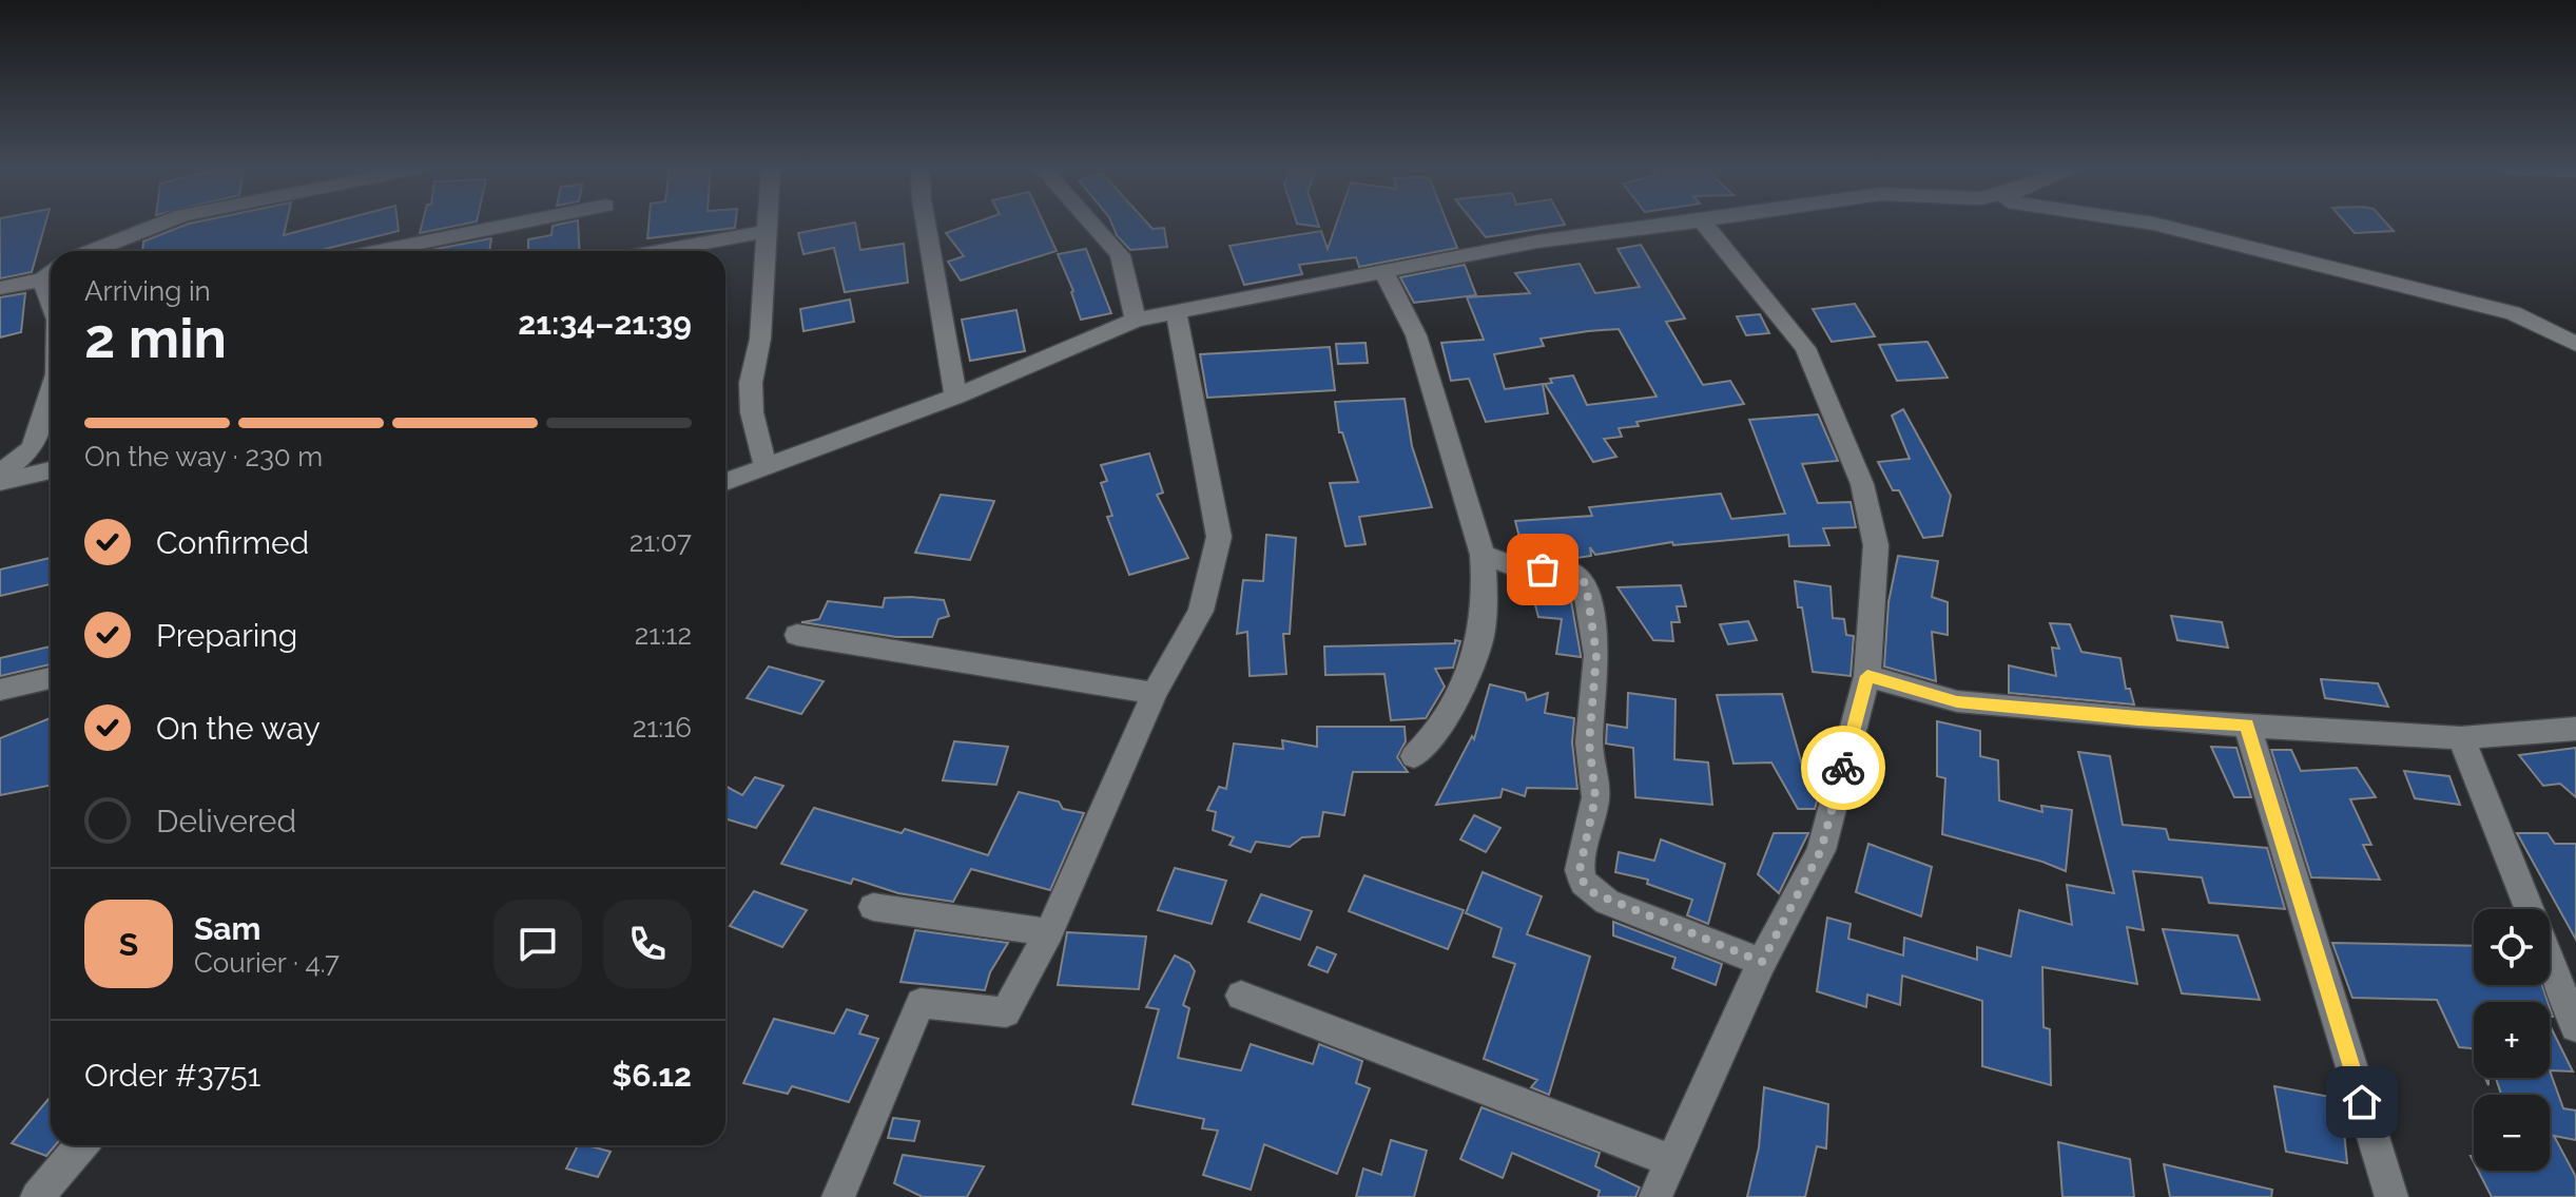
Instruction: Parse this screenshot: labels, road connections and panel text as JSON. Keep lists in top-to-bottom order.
{
  "page": {
    "heading": ["2 min", "Arriving in", "21:34–21:39"],
    "panel": [
      "Sam",
      "Courier · 4.7",
      "Order #3751",
      "$6.12"
    ],
    "bar": "On the way · 230 m",
    "list": [
      ["Confirmed", "21:07"],
      ["Preparing", "21:12"],
      ["On the way", "21:16"],
      "Delivered"
    ],
    "round": "S",
    "map_buttons": ["+", "−"]
  }
}
